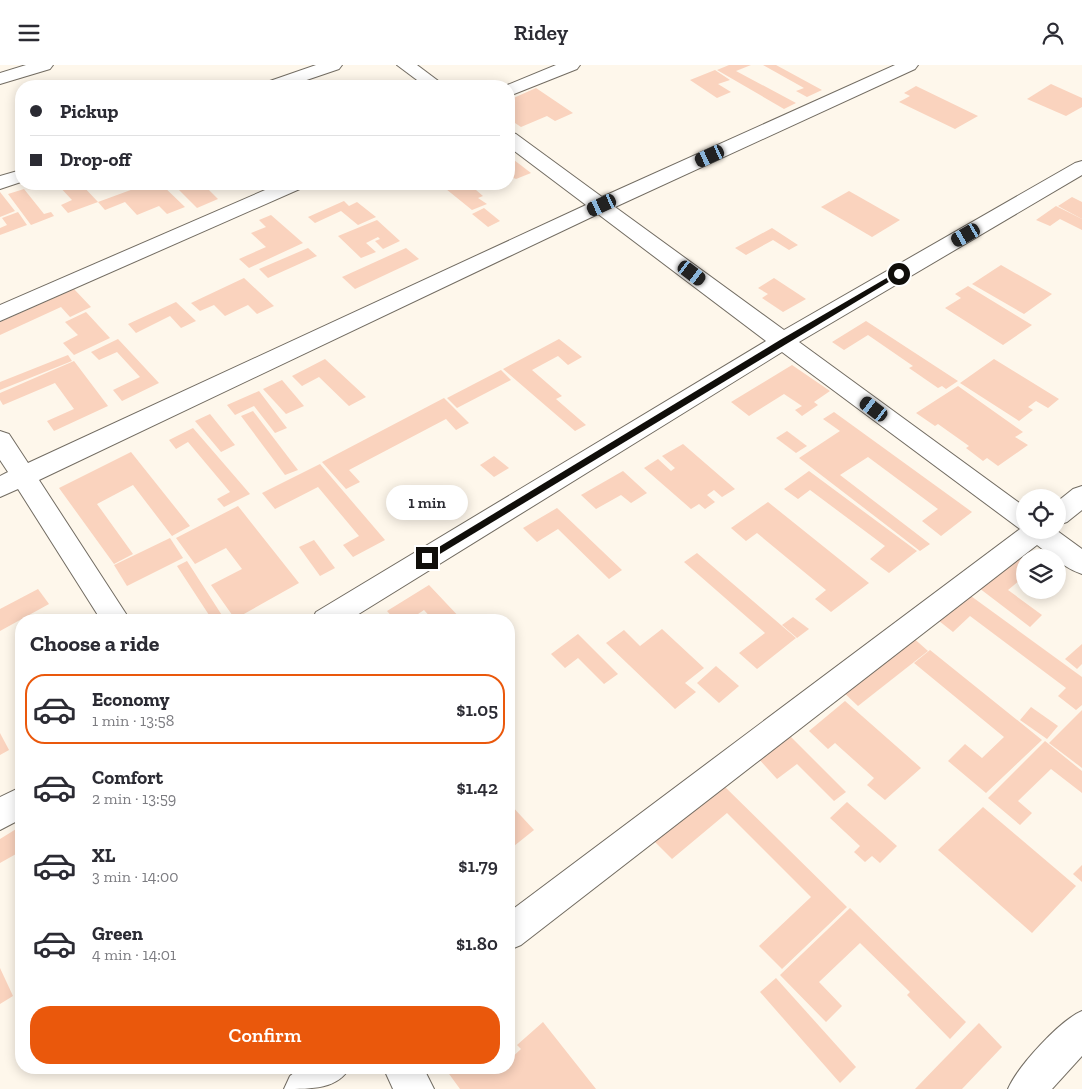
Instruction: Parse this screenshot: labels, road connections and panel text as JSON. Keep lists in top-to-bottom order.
{
  "page": {
    "header": "Ridey",
    "banner": ["Pickup", "Drop-off"],
    "bubble": "1 min",
    "heading": "Choose a ride",
    "list": [
      {
        "name": "Economy",
        "note": "1 min · 13:58",
        "value": "$1.05"
      },
      {
        "name": "Comfort",
        "note": "2 min · 13:59",
        "value": "$1.42"
      },
      {
        "name": "XL",
        "note": "3 min · 14:00",
        "value": "$1.79"
      },
      {
        "name": "Green",
        "note": "4 min · 14:01",
        "value": "$1.80"
      }
    ],
    "buttons": "Confirm"
  }
}
